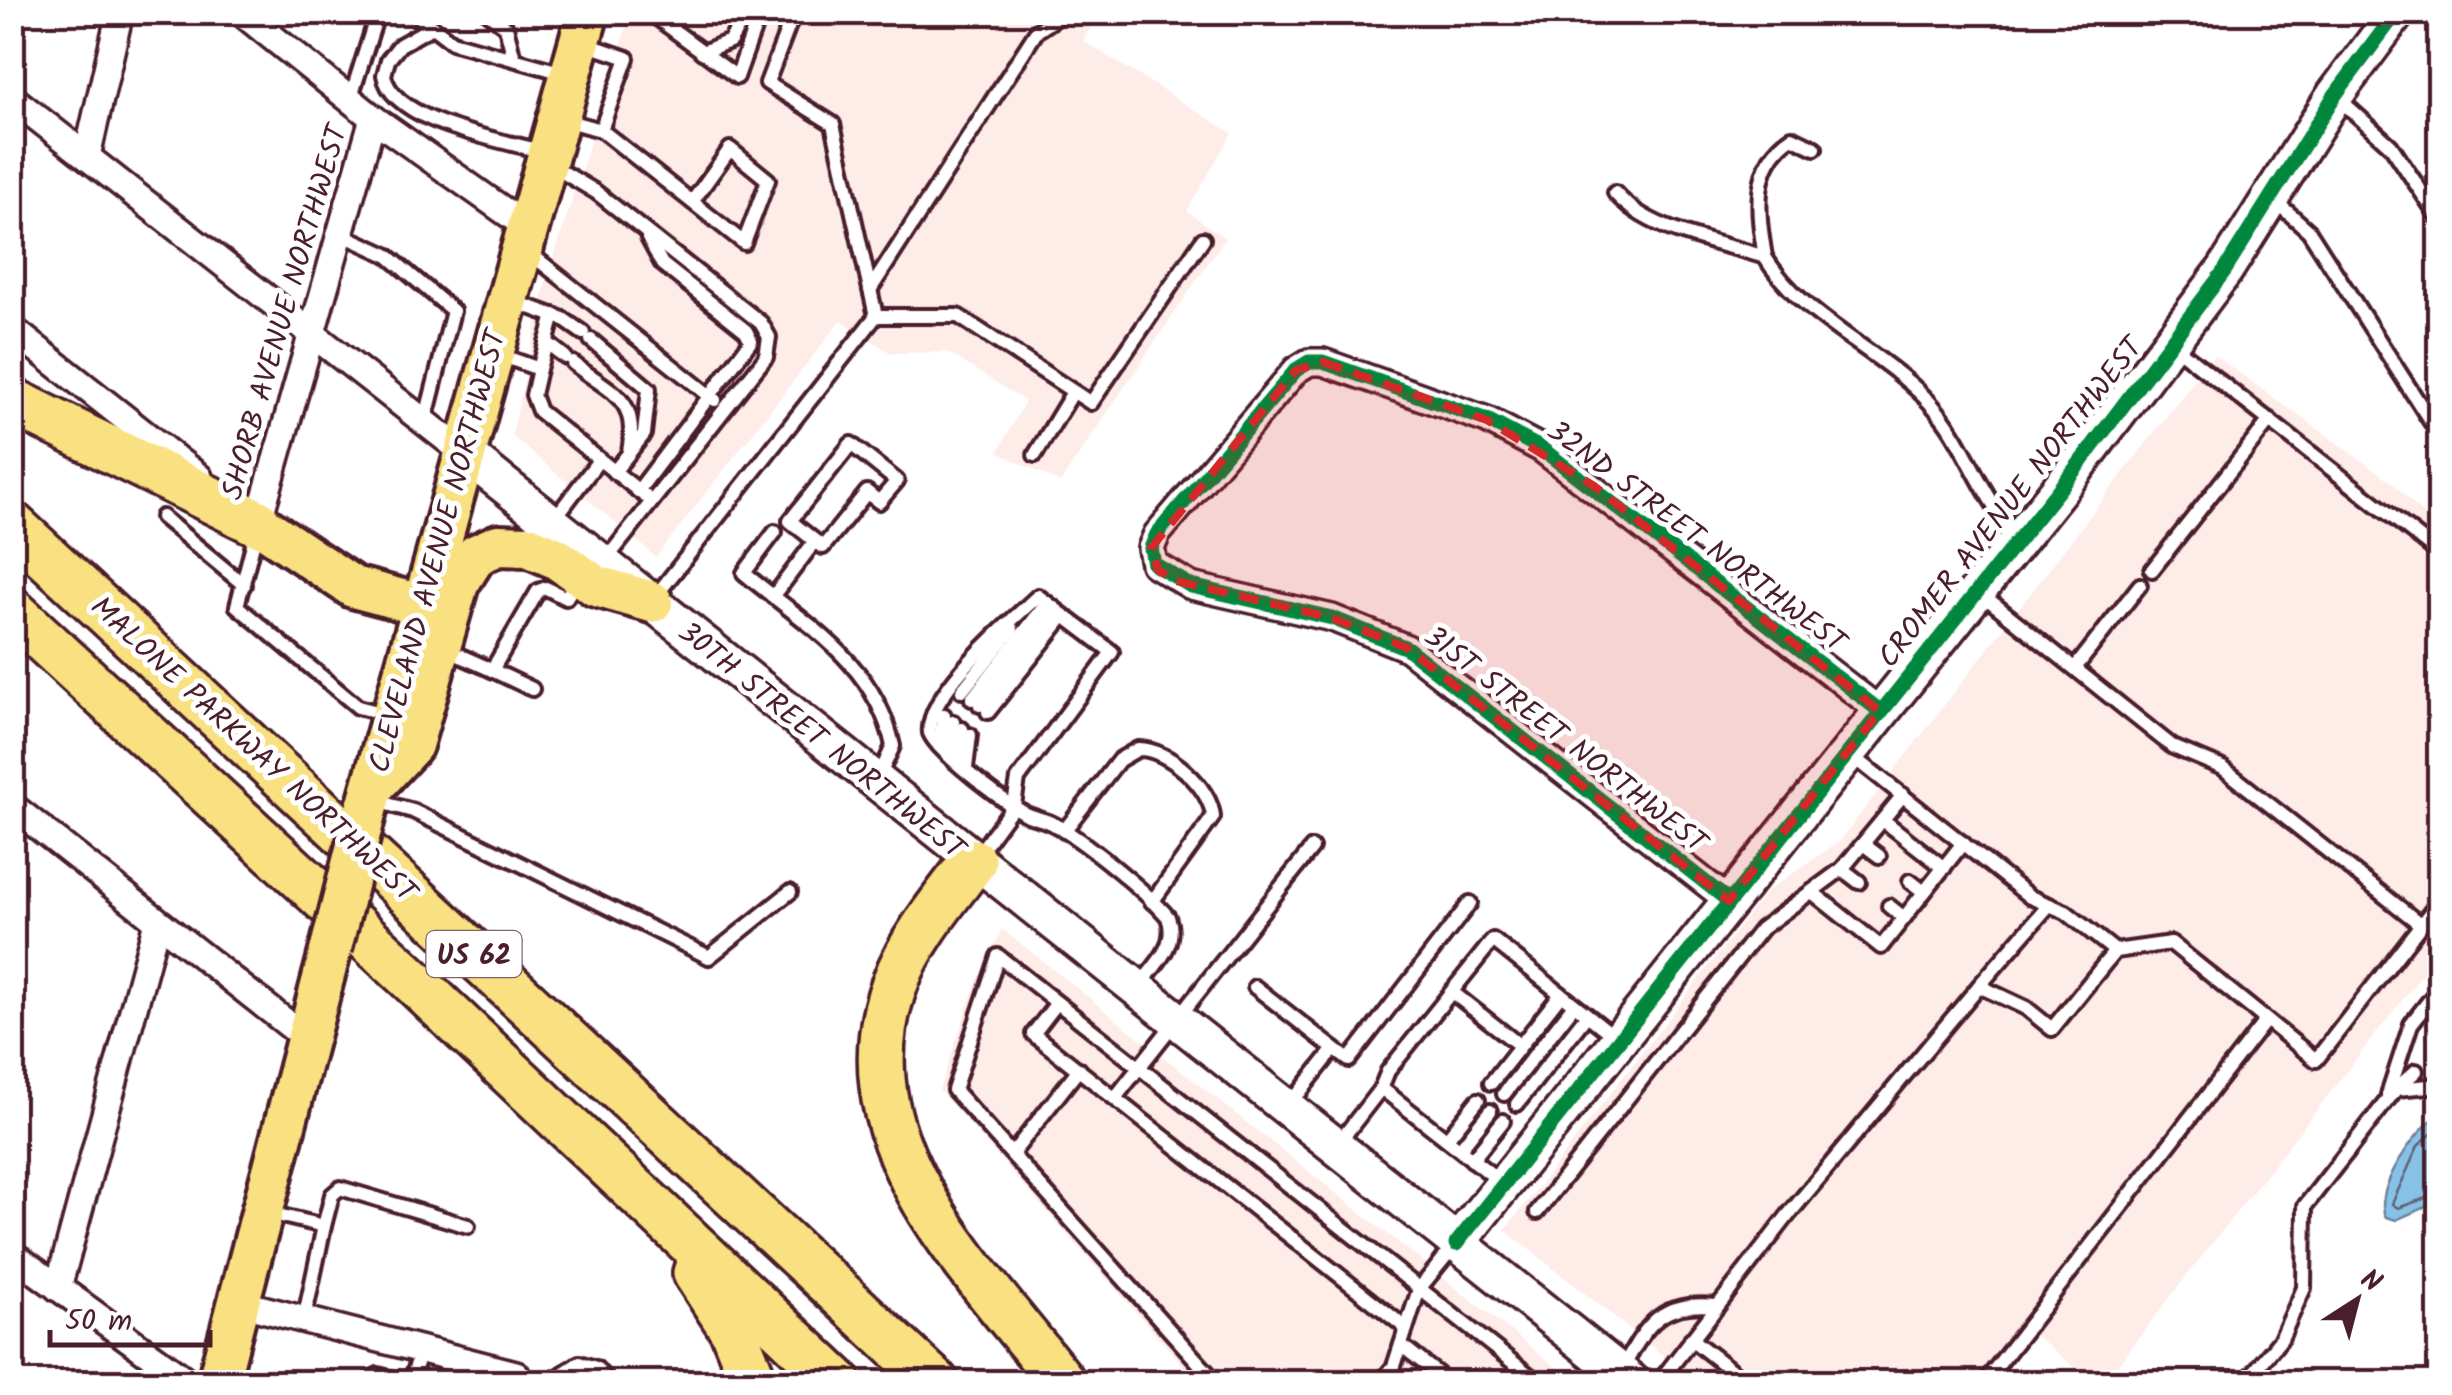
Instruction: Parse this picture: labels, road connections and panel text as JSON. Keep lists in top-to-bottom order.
{
  "streets": {
    "highway": ["MALONE PARKWAY NORTHWEST", "US 62"],
    "main road": ["CLEVELAND AVENUE NORTHWEST"],
    "street": [
      "SHORB AVENUE NORTHWEST",
      "CROMER AVENUE NORTHWEST",
      "32ND STREET NORTHWEST",
      "31ST STREET NORTHWEST",
      "30TH STREET NORTHWEST"
    ]
  },
  "crossings": [
    ["CROMER AVENUE NORTHWEST", "32ND STREET NORTHWEST"],
    ["CROMER AVENUE NORTHWEST", "31ST STREET NORTHWEST"],
    ["CROMER AVENUE NORTHWEST", "30TH STREET NORTHWEST"],
    ["32ND STREET NORTHWEST", "31ST STREET NORTHWEST"]
  ],
  "scale_bar": "50 m",
  "north": "top right"
}
